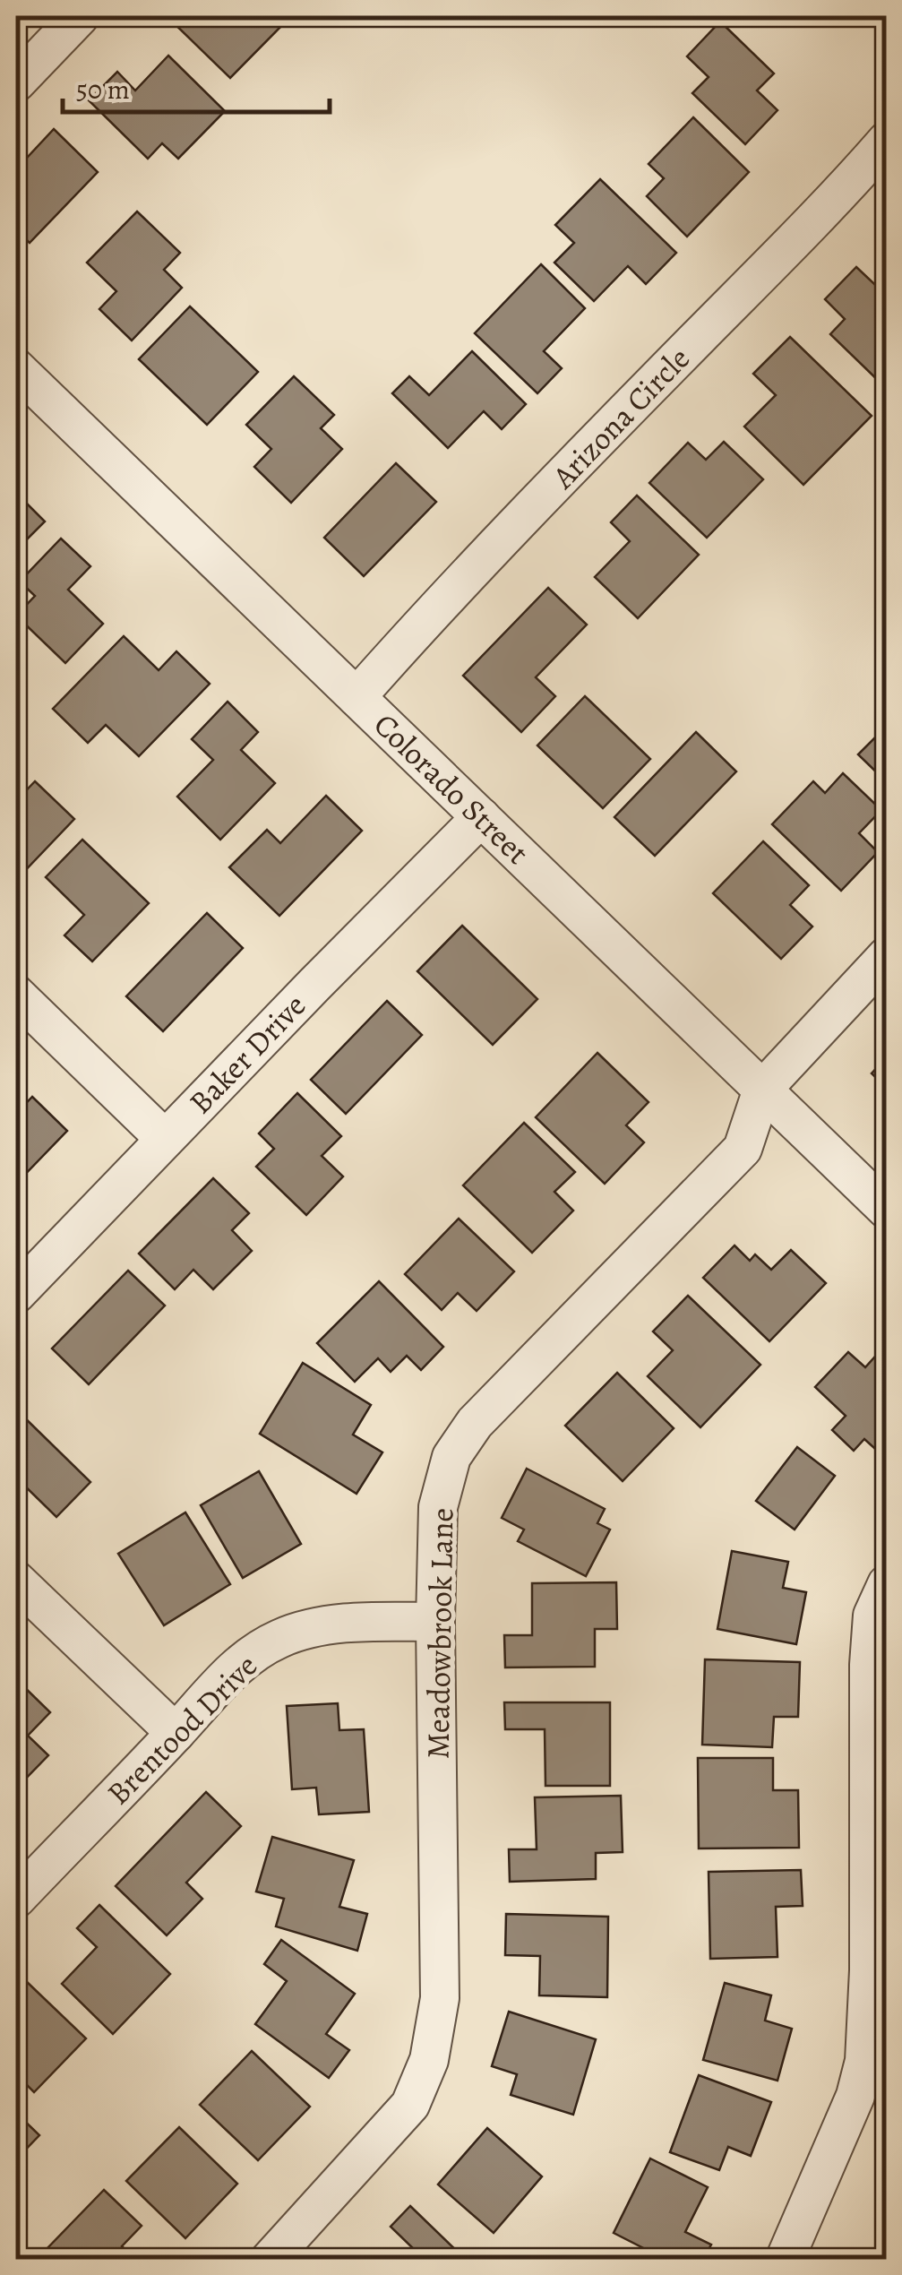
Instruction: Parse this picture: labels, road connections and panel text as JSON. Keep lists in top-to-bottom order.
{
  "streets": {
    "street": [
      "Arizona Circle",
      "Colorado Street",
      "Baker Drive",
      "Meadowbrook Lane",
      "Brentood Drive"
    ]
  },
  "crossings": [
    ["Arizona Circle", "Colorado Street"],
    ["Colorado Street", "Baker Drive"],
    ["Colorado Street", "Meadowbrook Lane"],
    ["Meadowbrook Lane", "Brentood Drive"]
  ],
  "scale_bar": "50 m"
}
